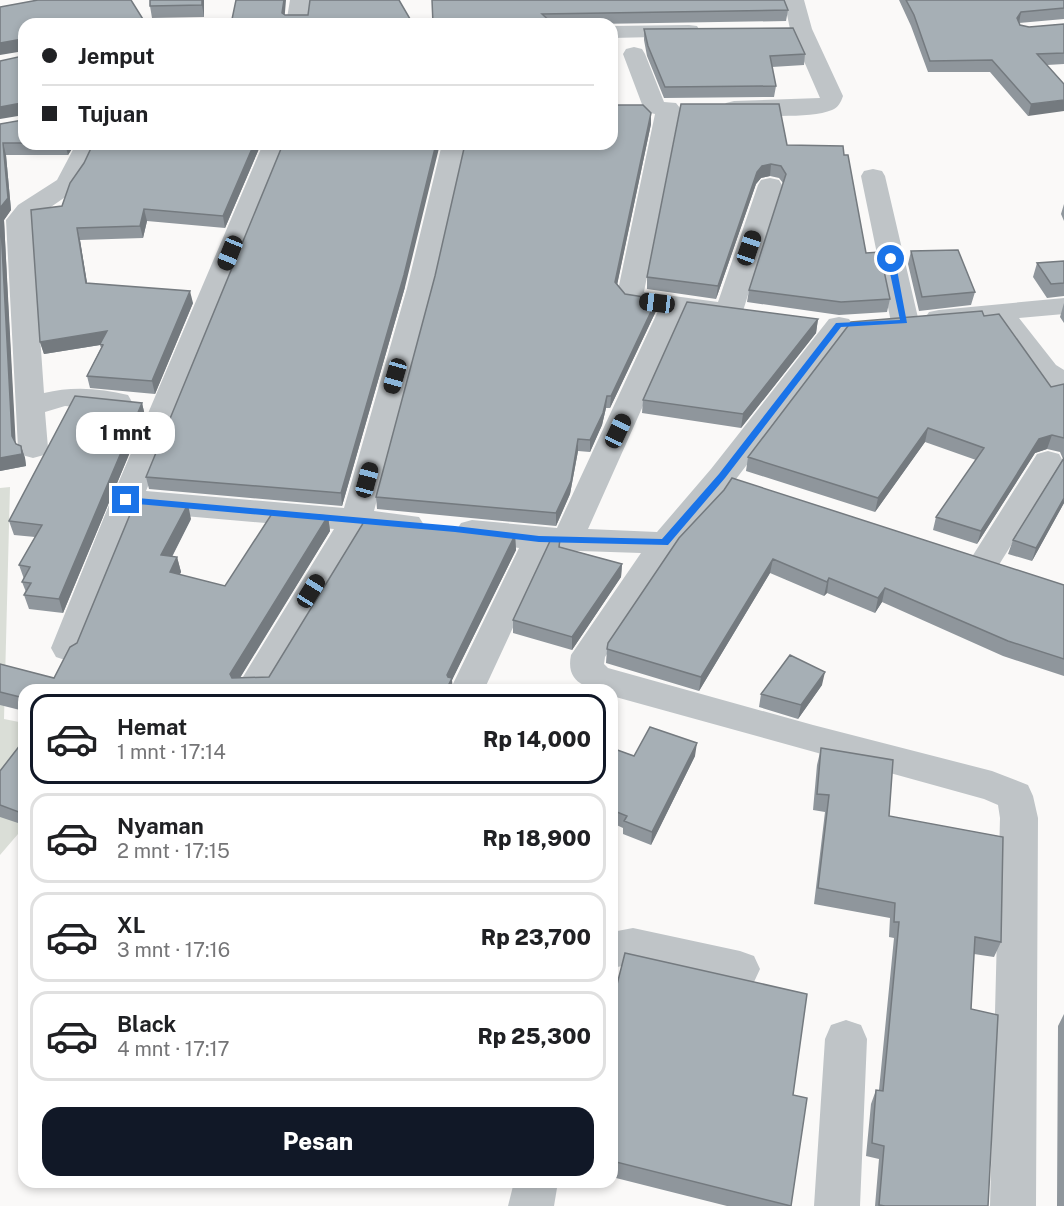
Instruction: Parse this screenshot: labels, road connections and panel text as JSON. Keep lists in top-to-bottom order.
{
  "page": {
    "banner": ["Jemput", "Tujuan"],
    "bubble": "1 mnt",
    "list": [
      {
        "name": "Hemat",
        "note": "1 mnt · 17:14",
        "value": "Rp 14,000"
      },
      {
        "name": "Nyaman",
        "note": "2 mnt · 17:15",
        "value": "Rp 18,900"
      },
      {
        "name": "XL",
        "note": "3 mnt · 17:16",
        "value": "Rp 23,700"
      },
      {
        "name": "Black",
        "note": "4 mnt · 17:17",
        "value": "Rp 25,300"
      }
    ],
    "buttons": "Pesan"
  }
}
